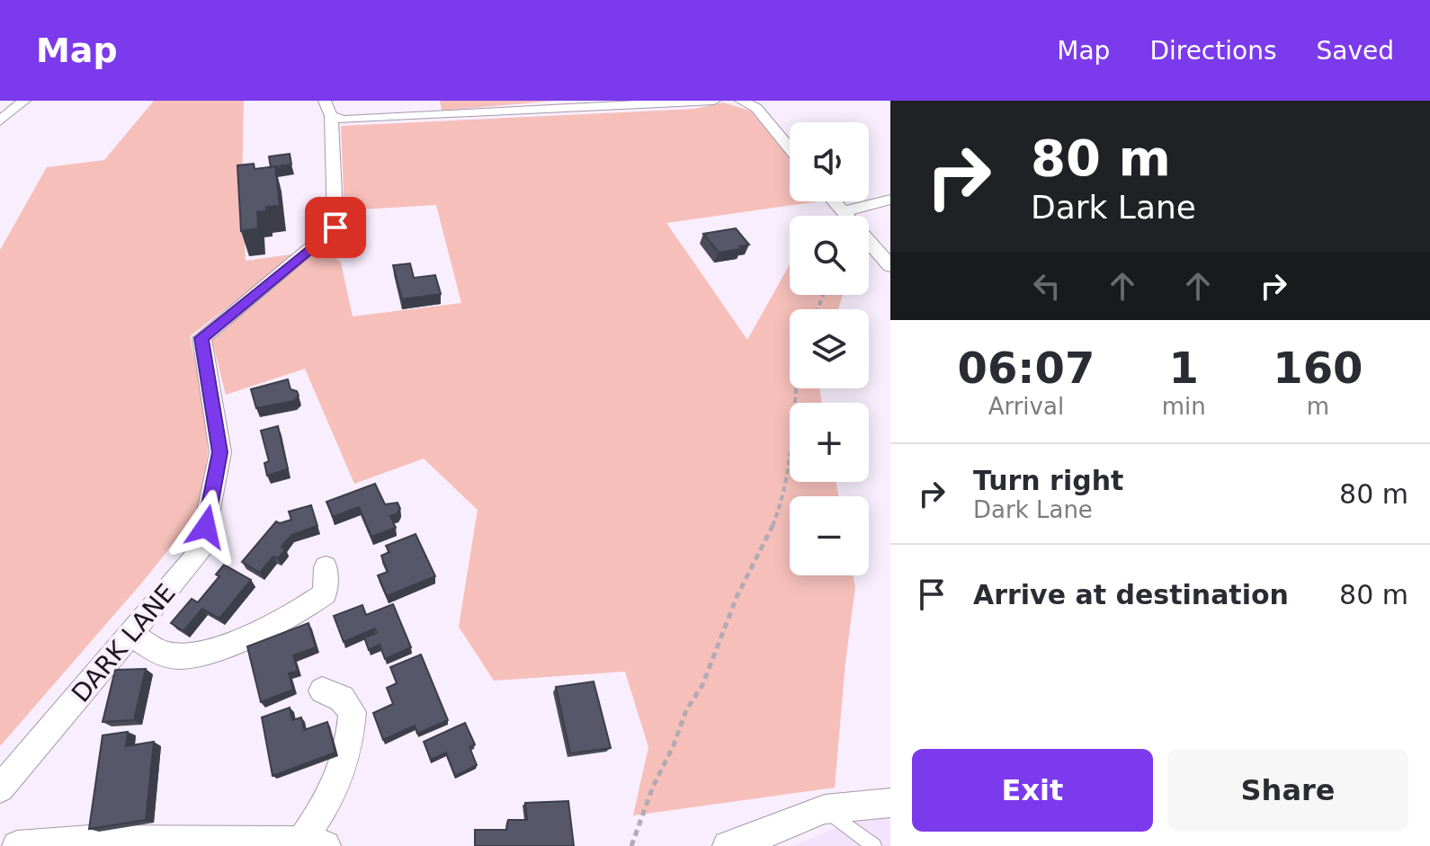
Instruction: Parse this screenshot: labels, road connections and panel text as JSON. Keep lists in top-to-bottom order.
{
  "streets": {
    "street": ["DARK LANE"]
  },
  "page": {
    "header": "Map",
    "nav": ["Map", "Directions", "Saved"],
    "turn": ["80 m", "Dark Lane"],
    "map_buttons": ["+", "−"],
    "eta": [
      "06:07",
      "Arrival",
      "1",
      "min",
      "160",
      "m"
    ],
    "list": [
      {
        "name": "Turn right",
        "note": "Dark Lane",
        "value": "80 m"
      },
      {
        "name": "Arrive at destination",
        "value": "80 m"
      }
    ],
    "buttons": ["Exit", "Share"]
  }
}
